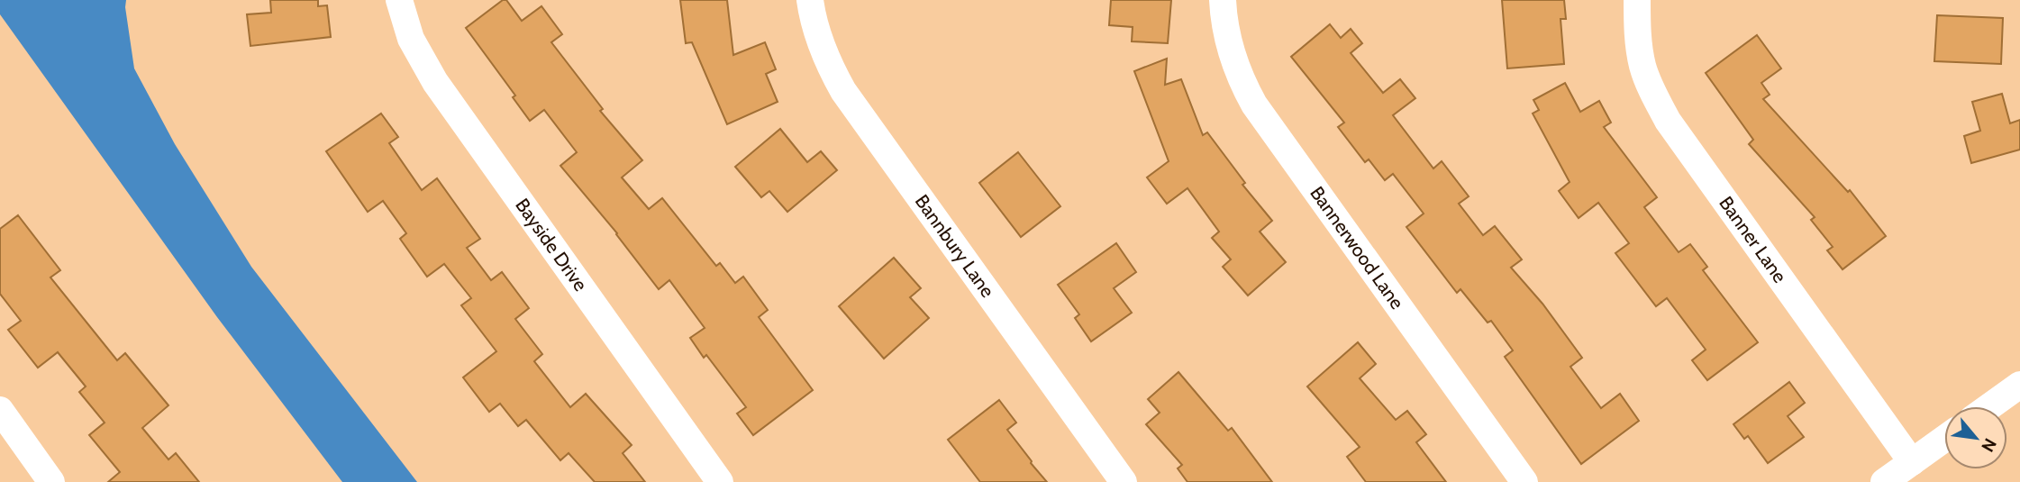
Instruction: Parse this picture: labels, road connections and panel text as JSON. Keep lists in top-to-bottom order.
{
  "streets": {
    "street": [
      "Banner Lane",
      "Bayside Drive",
      "Bannbury Lane",
      "Bannerwood Lane"
    ]
  },
  "north": "bottom right"
}
